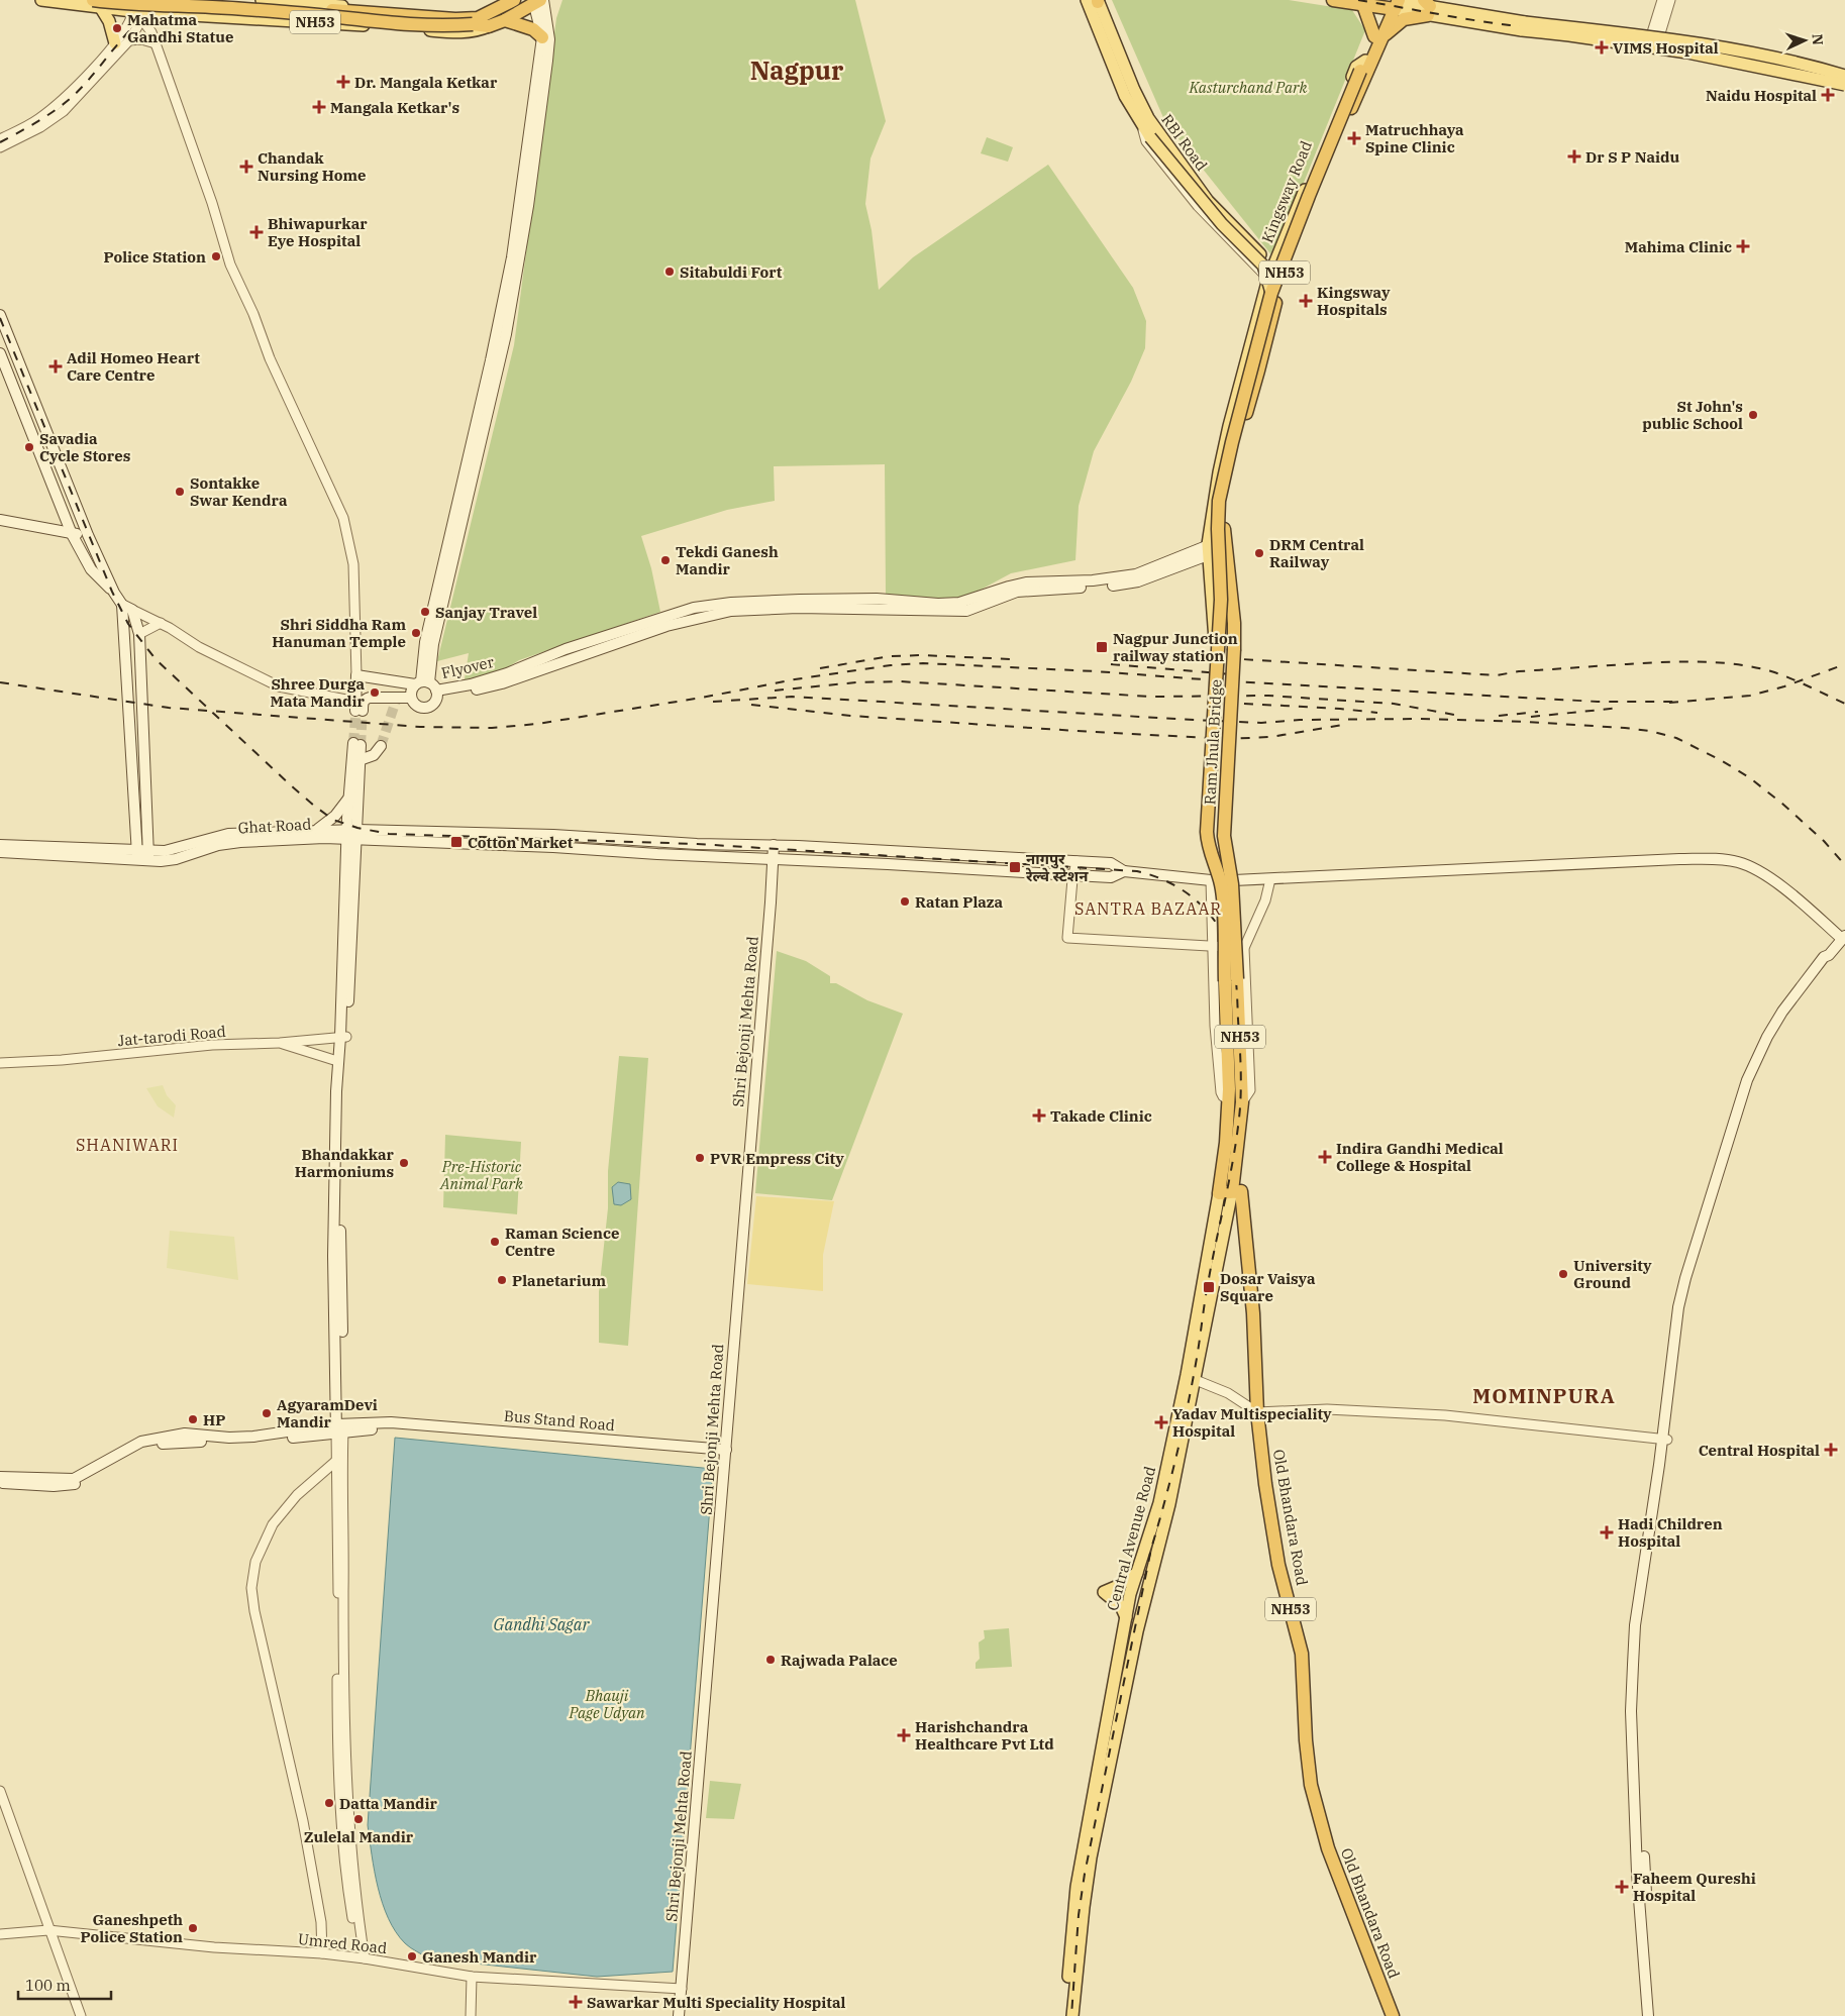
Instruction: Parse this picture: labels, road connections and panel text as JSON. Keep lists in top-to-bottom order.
{
  "streets": {
    "highway": [
      "NH53",
      "Kingsway Road",
      "Ram Jhula Bridge",
      "Old Bhandara Road",
      "Central Avenue Road"
    ],
    "main road": [
      "RBI Road",
      "Flyover",
      "Ghat Road",
      "Shri Bejonji Mehta Road",
      "Bus Stand Road"
    ],
    "street": ["Jat-tarodi Road", "Umred Road"]
  },
  "crossings": [
    ["NH53", "RBI Road"],
    ["NH53", "Kingsway Road"],
    ["NH53", "Ram Jhula Bridge"],
    ["NH53", "Old Bhandara Road"],
    ["NH53", "Central Avenue Road"],
    ["RBI Road", "Kingsway Road"],
    ["RBI Road", "Ram Jhula Bridge"],
    ["Kingsway Road", "Flyover"],
    ["Kingsway Road", "Ram Jhula Bridge"],
    ["Ghat Road", "Shri Bejonji Mehta Road"],
    ["Shri Bejonji Mehta Road", "Bus Stand Road"],
    ["Shri Bejonji Mehta Road", "Umred Road"],
    ["Old Bhandara Road", "Central Avenue Road"]
  ],
  "districts": [
    "Nagpur",
    "SANTRA BAZAAR",
    "SHANIWARI",
    "MOMINPURA"
  ],
  "water": ["Gandhi Sagar"],
  "parks": ["Kasturchand Park", "Pre-Historic Animal Park", "Bhauji Page Udyan"],
  "places": {
    "other": [
      "Mahatma Gandhi Statue",
      "Police Station",
      "Sitabuldi Fort",
      "St John's public School",
      "Savadia Cycle Stores",
      "Sontakke Swar Kendra",
      "DRM Central Railway",
      "Tekdi Ganesh Mandir",
      "Sanjay Travel",
      "Shri Siddha Ram Hanuman Temple",
      "Shree Durga Mata Mandir",
      "Ratan Plaza",
      "PVR Empress City",
      "Bhandakkar Harmoniums",
      "Raman Science Centre",
      "University Ground",
      "Planetarium",
      "AgyaramDevi Mandir",
      "HP",
      "Rajwada Palace",
      "Datta Mandir",
      "Zulelal Mandir",
      "Ganeshpeth Police Station",
      "Ganesh Mandir"
    ],
    "health": [
      "VIMS Hospital",
      "Dr. Mangala Ketkar",
      "Naidu Hospital",
      "Mangala Ketkar's",
      "Matruchhaya Spine Clinic",
      "Dr S P Naidu",
      "Chandak Nursing Home",
      "Bhiwapurkar Eye Hospital",
      "Mahima Clinic",
      "Kingsway Hospitals",
      "Adil Homeo Heart Care Centre",
      "Takade Clinic",
      "Indira Gandhi Medical College & Hospital",
      "Yadav Multispeciality Hospital",
      "Central Hospital",
      "Hadi Children Hospital",
      "Harishchandra Healthcare Pvt Ltd",
      "Faheem Qureshi Hospital",
      "Sawarkar Multi Speciality Hospital"
    ],
    "transit": [
      "Nagpur Junction railway station",
      "Cotton Market",
      "नागपुर रेल्वे स्टेशन",
      "Dosar Vaisya Square"
    ]
  },
  "scale_bar": "100 m",
  "north": "right"
}
